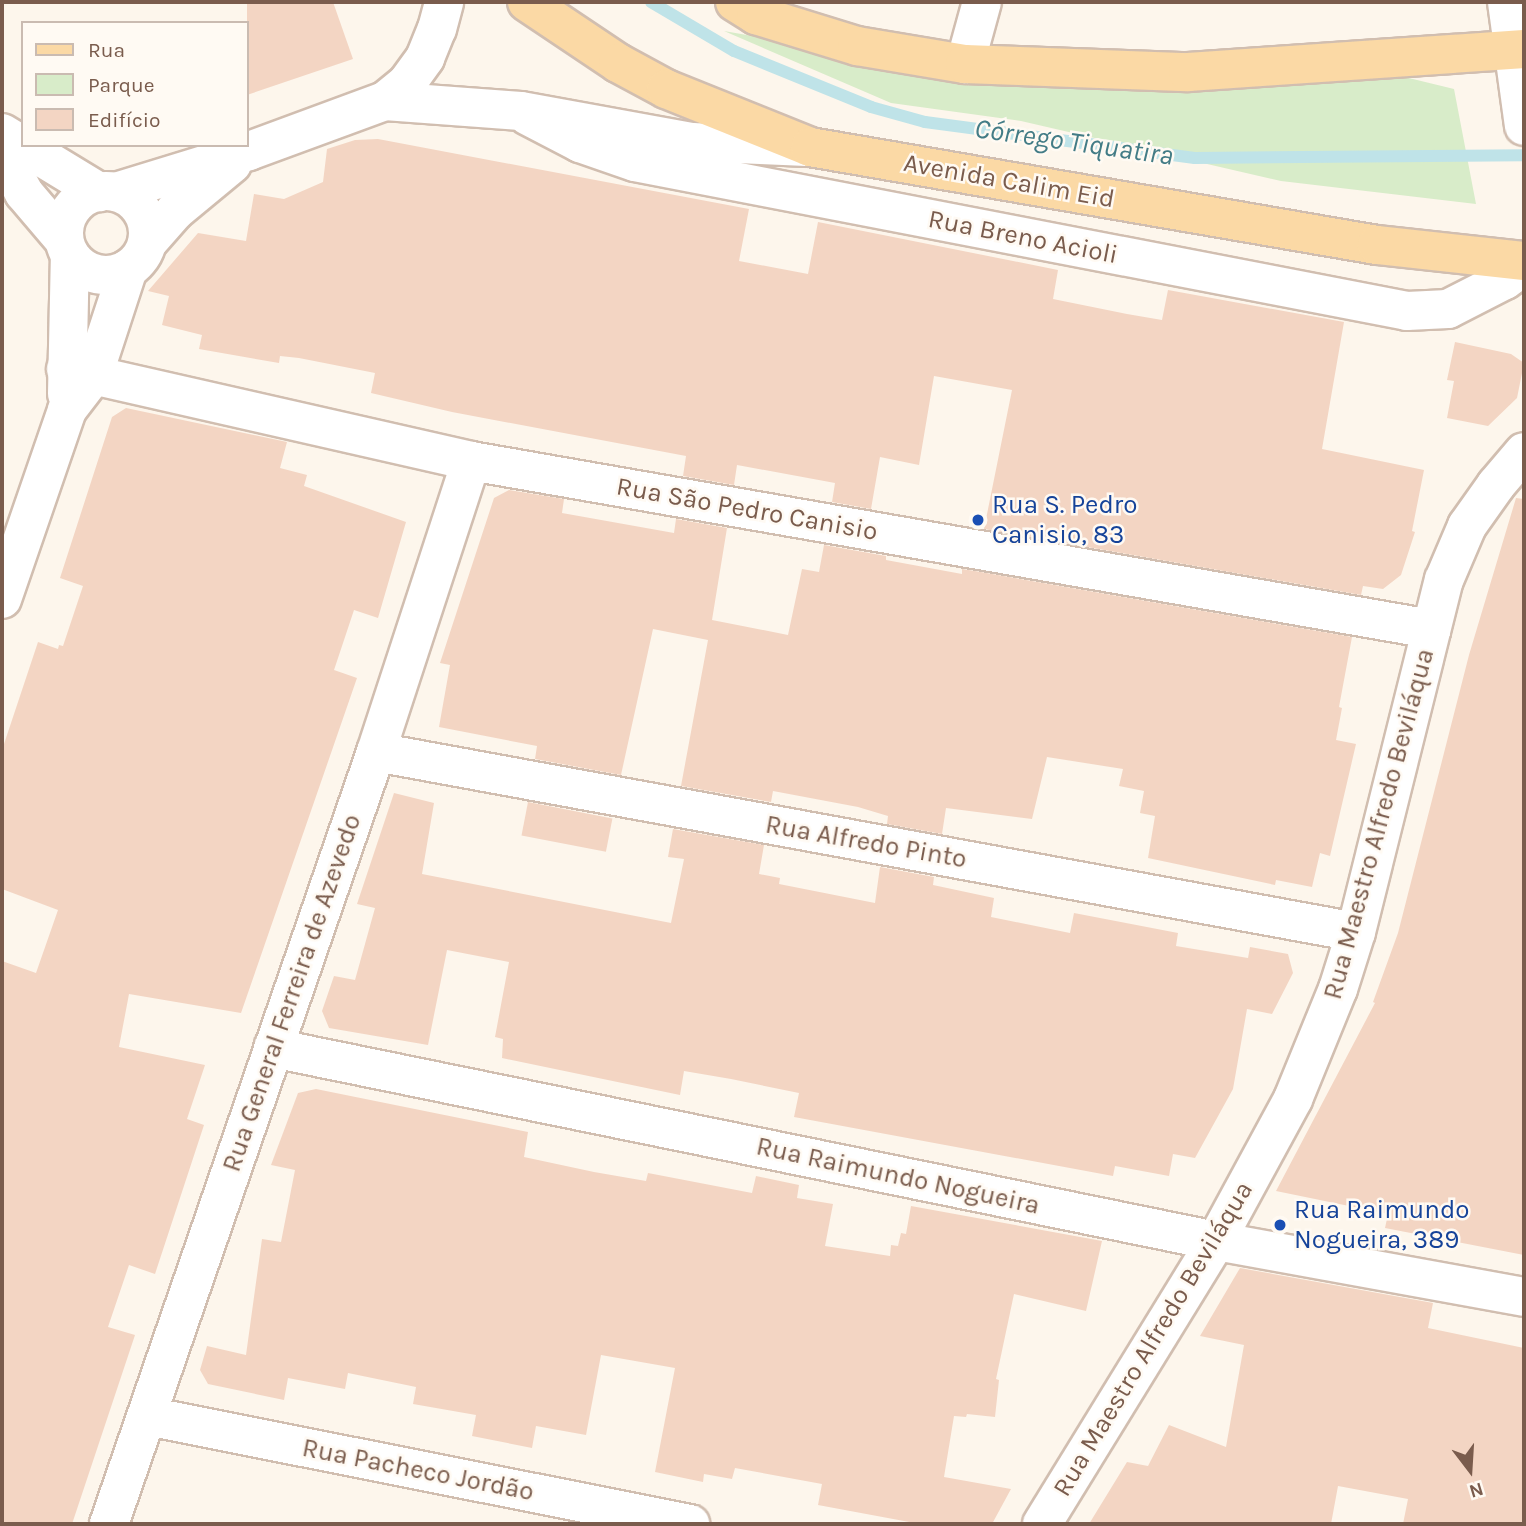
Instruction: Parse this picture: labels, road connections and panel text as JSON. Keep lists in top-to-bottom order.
{
  "streets": {
    "main road": ["Avenida Calim Eid"],
    "street": [
      "Rua Breno Acioli",
      "Rua São Pedro Canisio",
      "Rua Maestro Alfredo Beviláqua",
      "Rua Alfredo Pinto",
      "Rua General Ferreira de Azevedo",
      "Rua Raimundo Nogueira",
      "Rua Pacheco Jordão"
    ]
  },
  "crossings": [
    ["Avenida Calim Eid", "Rua Breno Acioli"],
    ["Rua Breno Acioli", "Rua São Pedro Canisio"],
    ["Rua São Pedro Canisio", "Rua Maestro Alfredo Beviláqua"],
    ["Rua São Pedro Canisio", "Rua General Ferreira de Azevedo"],
    ["Rua Maestro Alfredo Beviláqua", "Rua Alfredo Pinto"],
    ["Rua Maestro Alfredo Beviláqua", "Rua Raimundo Nogueira"],
    ["Rua Alfredo Pinto", "Rua General Ferreira de Azevedo"],
    ["Rua General Ferreira de Azevedo", "Rua Raimundo Nogueira"],
    ["Rua General Ferreira de Azevedo", "Rua Pacheco Jordão"]
  ],
  "water": ["Córrego Tiquatira"],
  "places": ["Rua S. Pedro Canisio, 83", "Rua Raimundo Nogueira, 389"],
  "legend": ["Rua", "Parque", "Edifício"],
  "north": "bottom"
}
